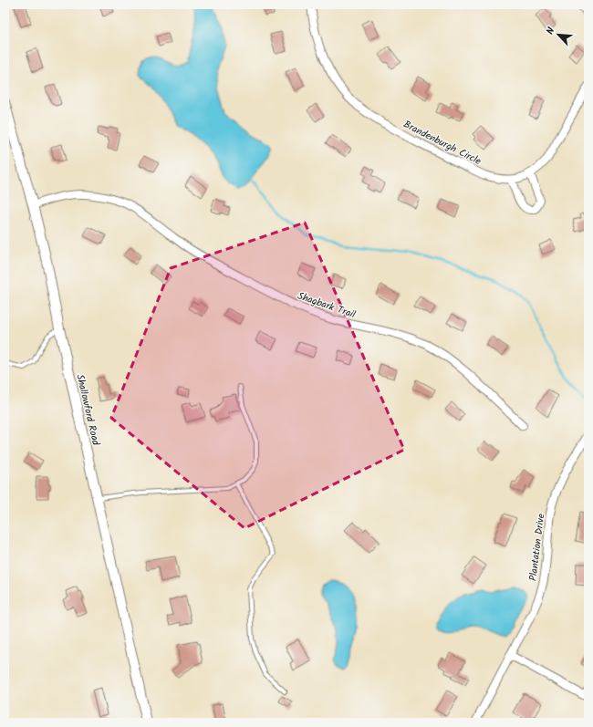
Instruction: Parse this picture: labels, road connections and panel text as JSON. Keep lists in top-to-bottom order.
{
  "streets": {
    "street": [
      "Brandenburgh Circle",
      "Shagbark Trail",
      "Shallowford Road",
      "Plantation Drive"
    ]
  },
  "crossings": [
    ["Shagbark Trail", "Shallowford Road"]
  ],
  "north": "top left"
}
